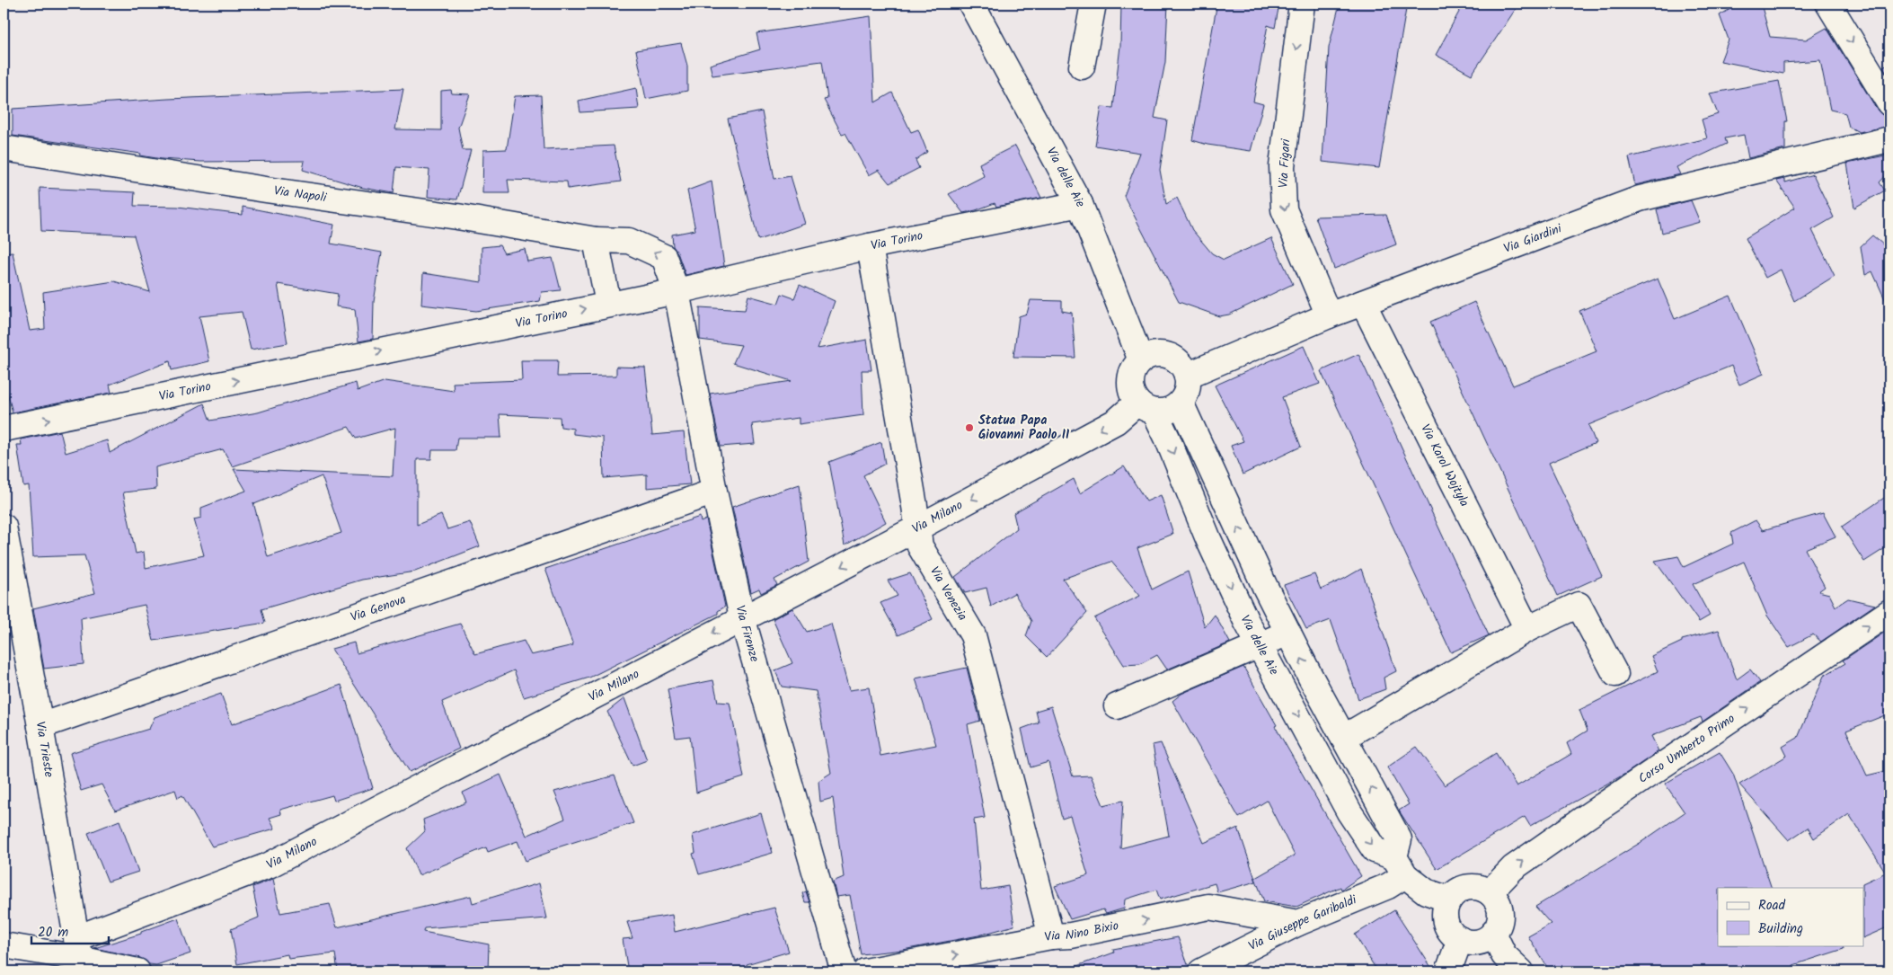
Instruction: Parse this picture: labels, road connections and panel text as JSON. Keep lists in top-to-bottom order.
{
  "streets": {
    "street": [
      "Via Figari",
      "Via delle Aie",
      "Via Napoli",
      "Via Giardini",
      "Via Torino",
      "Via Karol Wojtyla",
      "Via Milano",
      "Via Venezia",
      "Via Genova",
      "Via Firenze",
      "Corso Umberto Primo",
      "Via Trieste",
      "Via Giuseppe Garibaldi",
      "Via Nino Bixio"
    ]
  },
  "crossings": [
    ["Via Figari", "Via Giardini"],
    ["Via delle Aie", "Via Giardini"],
    ["Via delle Aie", "Via Torino"],
    ["Via delle Aie", "Via Milano"],
    ["Via delle Aie", "Corso Umberto Primo"],
    ["Via delle Aie", "Via Giuseppe Garibaldi"],
    ["Via Napoli", "Via Torino"],
    ["Via Napoli", "Via Firenze"],
    ["Via Giardini", "Via Karol Wojtyla"],
    ["Via Giardini", "Via Milano"],
    ["Via Torino", "Via Venezia"],
    ["Via Torino", "Via Firenze"],
    ["Via Milano", "Via Venezia"],
    ["Via Milano", "Via Firenze"],
    ["Via Milano", "Via Trieste"],
    ["Via Venezia", "Via Nino Bixio"],
    ["Via Genova", "Via Firenze"],
    ["Via Genova", "Via Trieste"],
    ["Via Giuseppe Garibaldi", "Via Nino Bixio"]
  ],
  "one_way": [
    "Via Figari",
    "Via Torino",
    "Via Milano",
    "Via Nino Bixio"
  ],
  "places": ["Statua Papa Giovanni Paolo II"],
  "legend": ["Road", "Building"],
  "scale_bar": "20 m"
}
